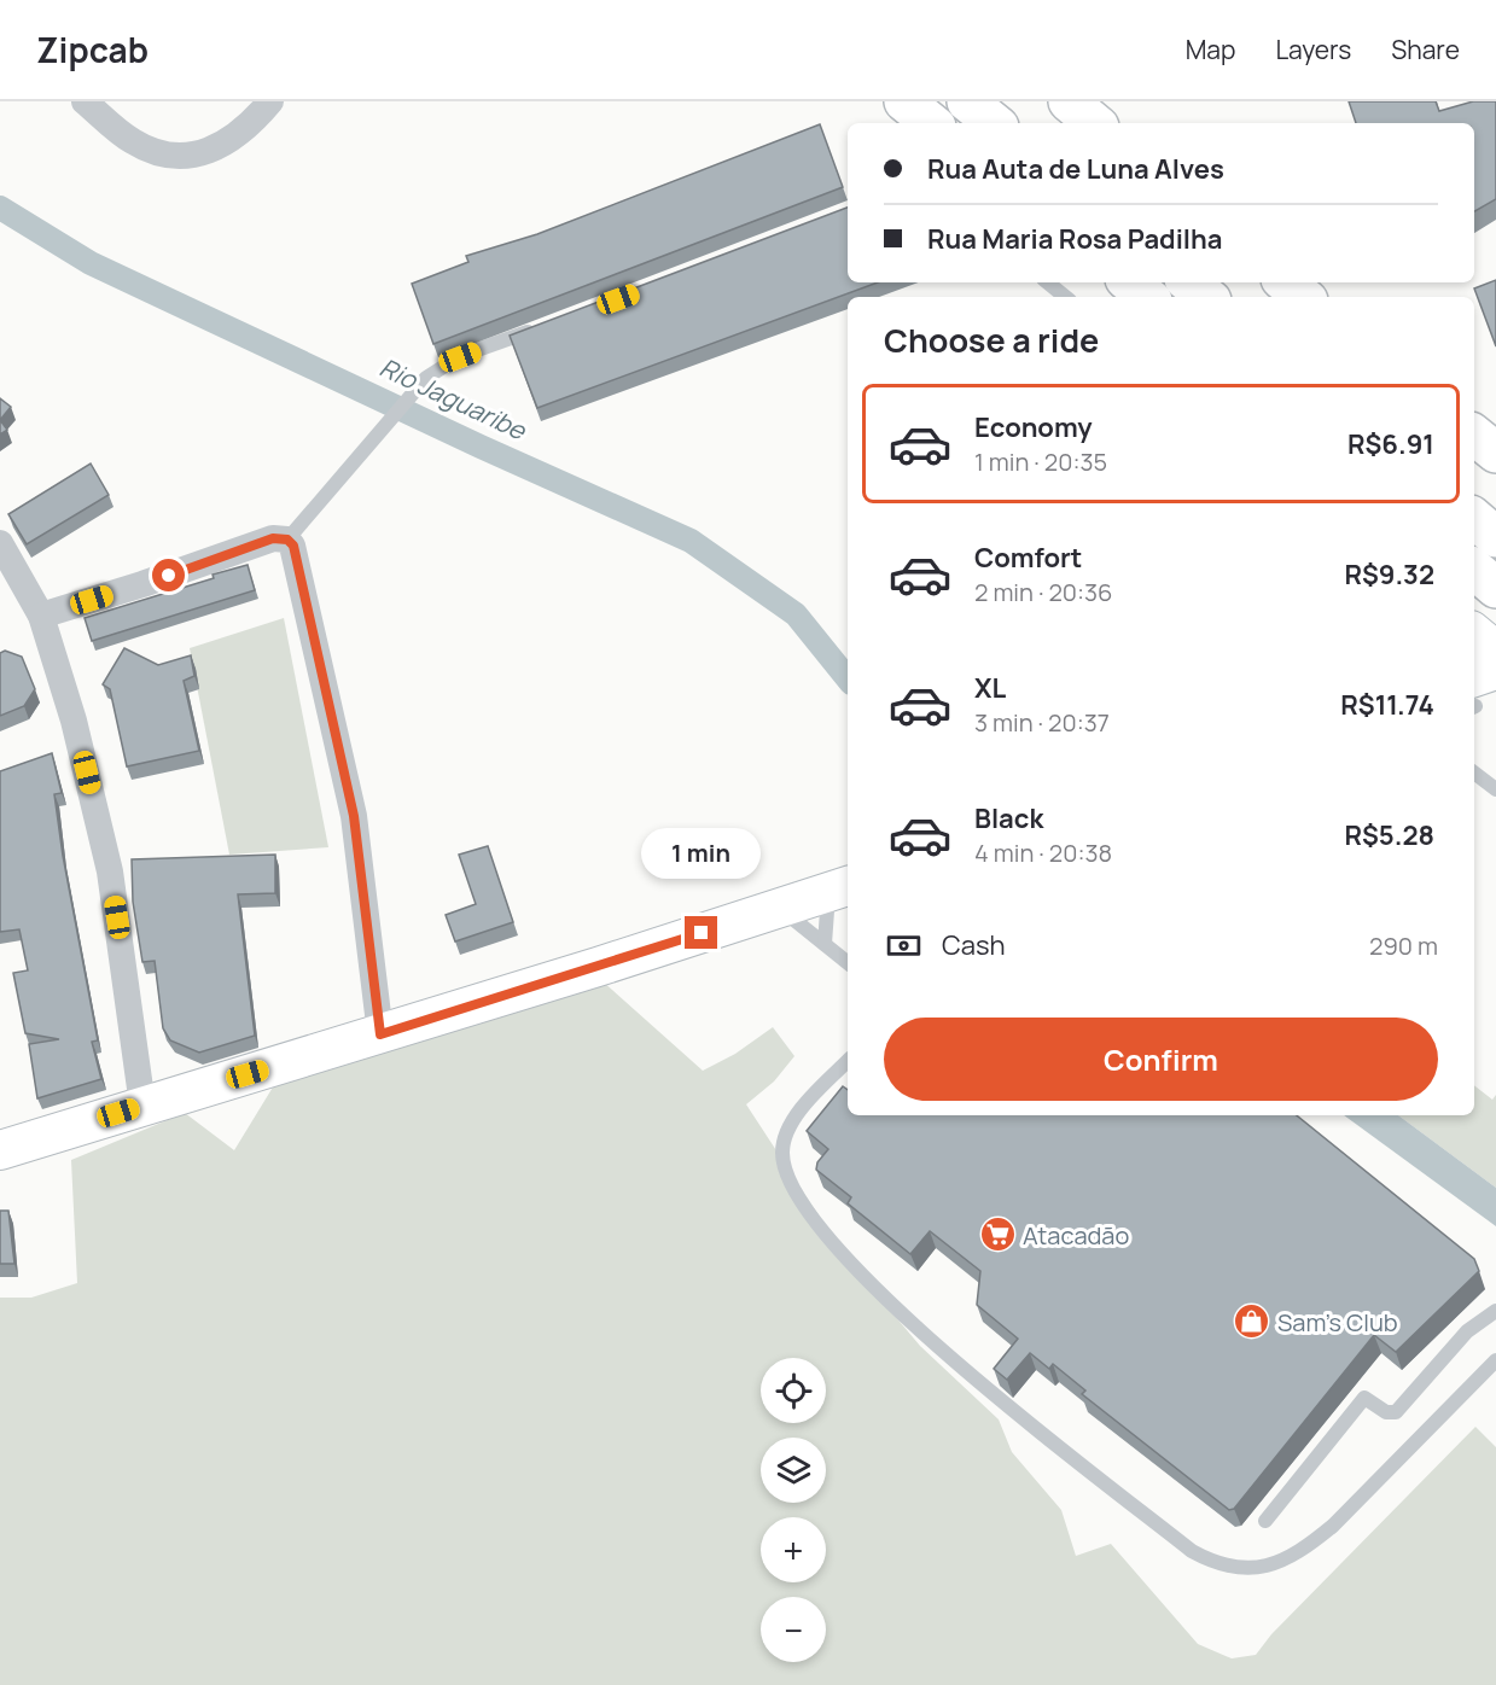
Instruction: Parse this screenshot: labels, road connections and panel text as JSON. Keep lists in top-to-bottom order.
{
  "water": ["Rio Jaguaribe"],
  "places": {
    "supermarket": ["Atacadão"],
    "shop": ["Sam's Club"]
  },
  "page": {
    "header": "Zipcab",
    "nav": ["Map", "Layers", "Share"],
    "banner": ["Rua Auta de Luna Alves", "Rua Maria Rosa Padilha"],
    "heading": "Choose a ride",
    "list": [
      {
        "name": "Economy",
        "note": "1 min · 20:35",
        "value": "R$6.91"
      },
      {
        "name": "Comfort",
        "note": "2 min · 20:36",
        "value": "R$9.32"
      },
      {
        "name": "XL",
        "note": "3 min · 20:37",
        "value": "R$11.74"
      },
      {
        "name": "Black",
        "note": "4 min · 20:38",
        "value": "R$5.28"
      }
    ],
    "bubble": "1 min",
    "pay": ["Cash", "290 m"],
    "buttons": "Confirm",
    "map_buttons": ["+", "−"]
  }
}
